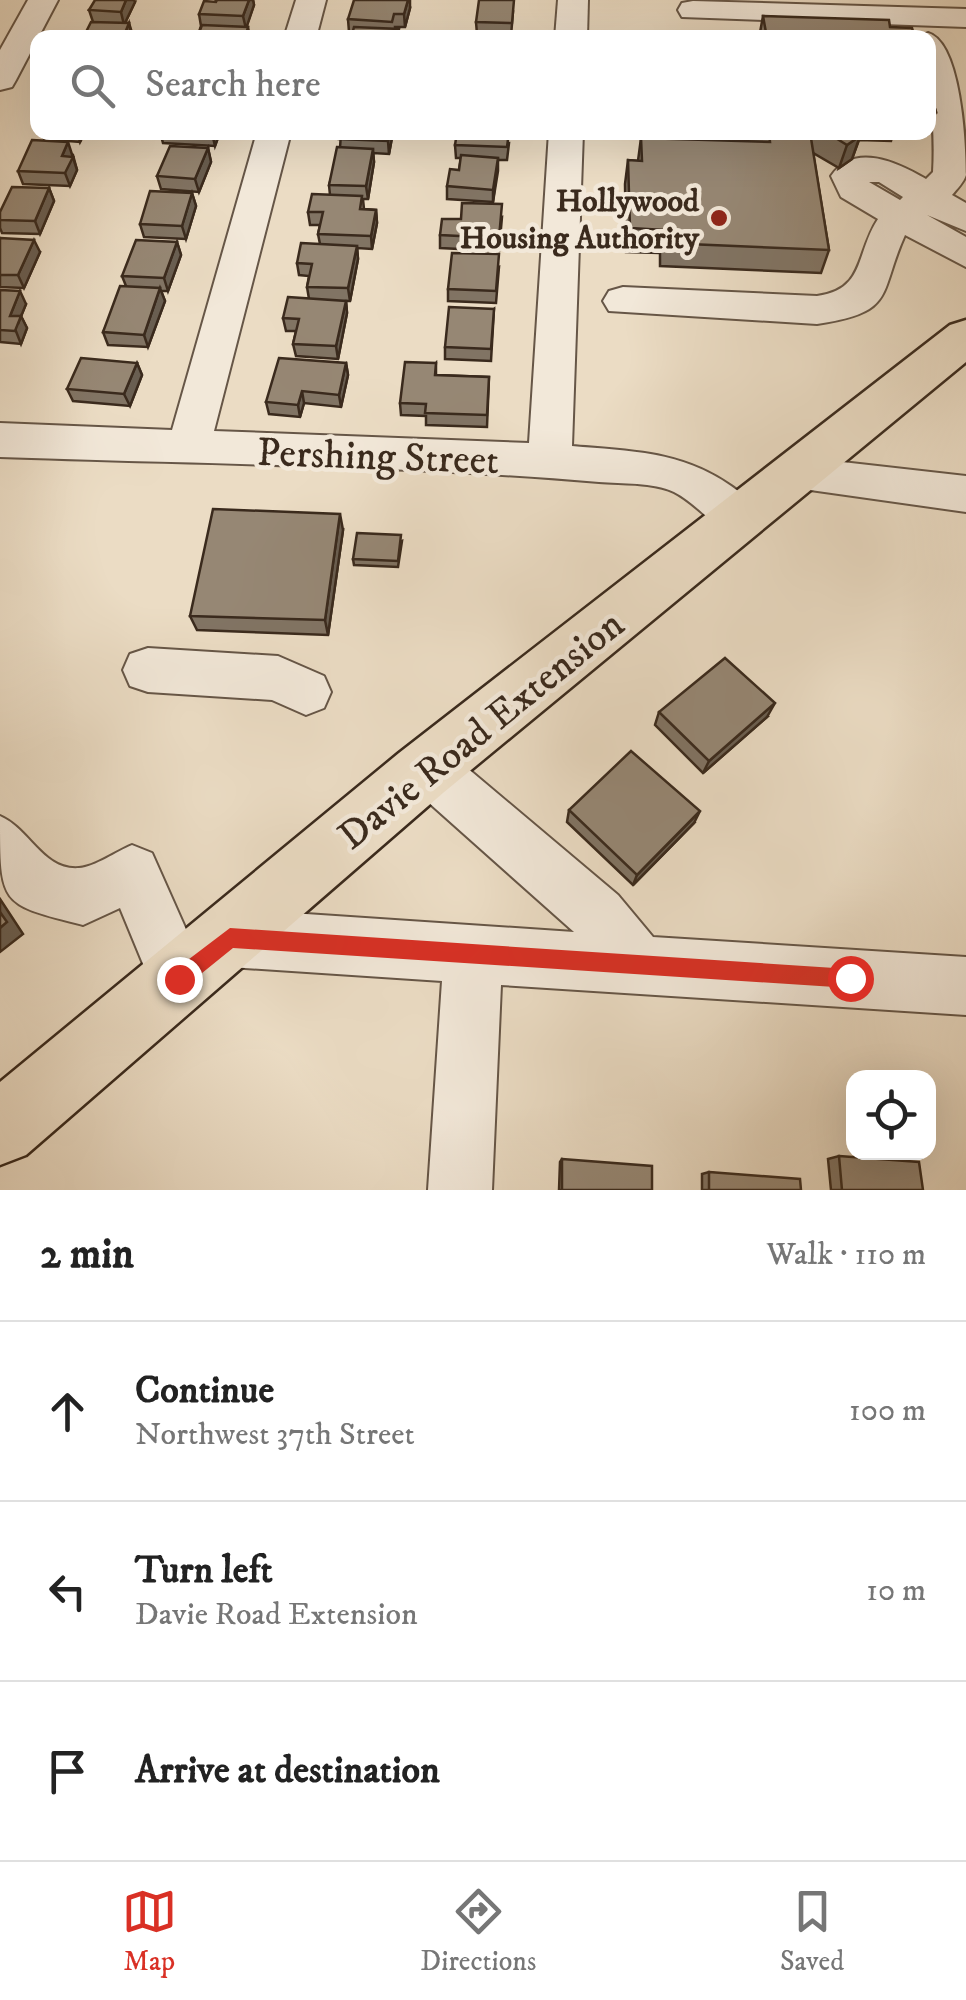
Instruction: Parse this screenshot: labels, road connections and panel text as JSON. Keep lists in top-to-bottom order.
{
  "streets": {
    "main road": ["Davie Road Extension"],
    "street": ["Pershing Street"]
  },
  "crossings": [
    ["Pershing Street", "Davie Road Extension"]
  ],
  "places": ["Hollywood Housing Authority"],
  "page": {
    "search": "Search here",
    "heading": ["2 min", "Walk · 110 m"],
    "list": [
      ["Continue", "Northwest 37th Street", "100 m"],
      ["Turn left", "Davie Road Extension", "10 m"],
      "Arrive at destination"
    ],
    "nav": ["Map", "Directions", "Saved"]
  }
}
